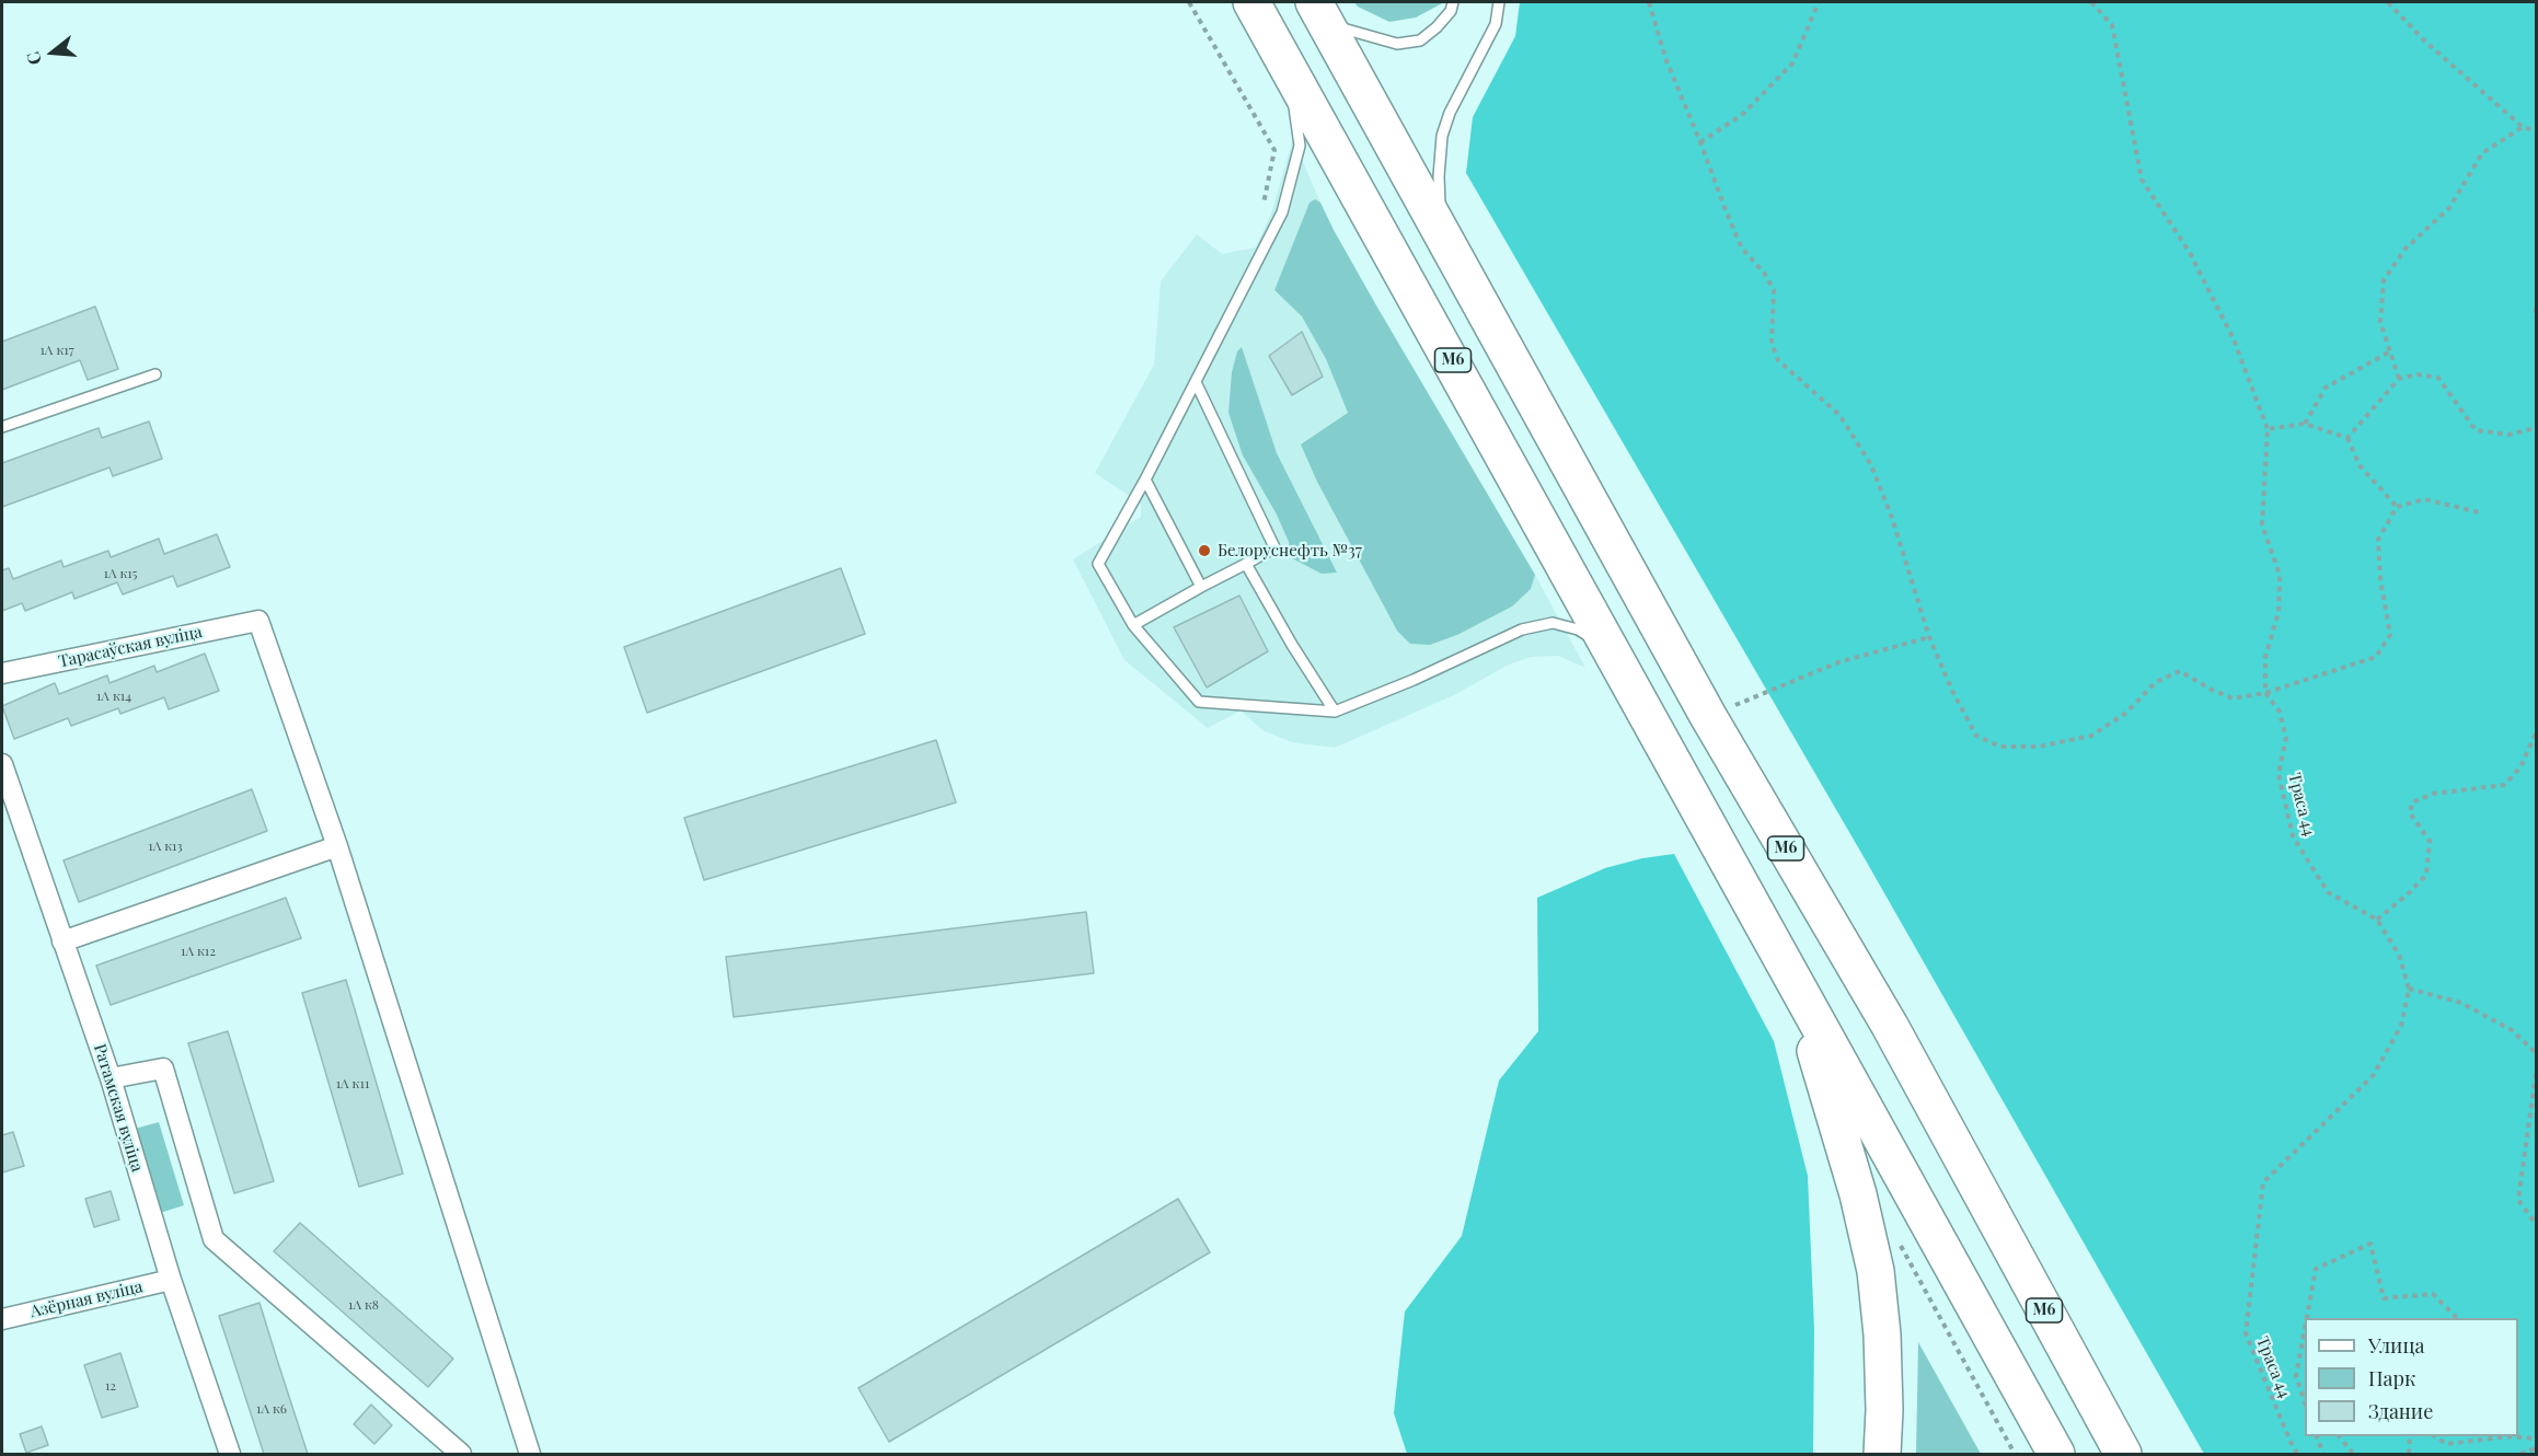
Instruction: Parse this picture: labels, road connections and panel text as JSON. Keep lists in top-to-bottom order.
{
  "streets": {
    "highway": ["М6"],
    "street": ["Тарасаўская вуліца", "Ратамская вуліца", "Азёрная вуліца"],
    "path": ["Траса 44"]
  },
  "crossings": [
    ["Ратамская вуліца", "Азёрная вуліца"]
  ],
  "places": ["Белоруснефть №37"],
  "house_numbers": [
    "1А к17",
    "1А к15",
    "1А к14",
    "1А к13",
    "1А к12",
    "1А к11",
    "1А к8",
    "12",
    "1А к6"
  ],
  "legend": ["Улица", "Парк", "Здание"],
  "north": "left"
}
